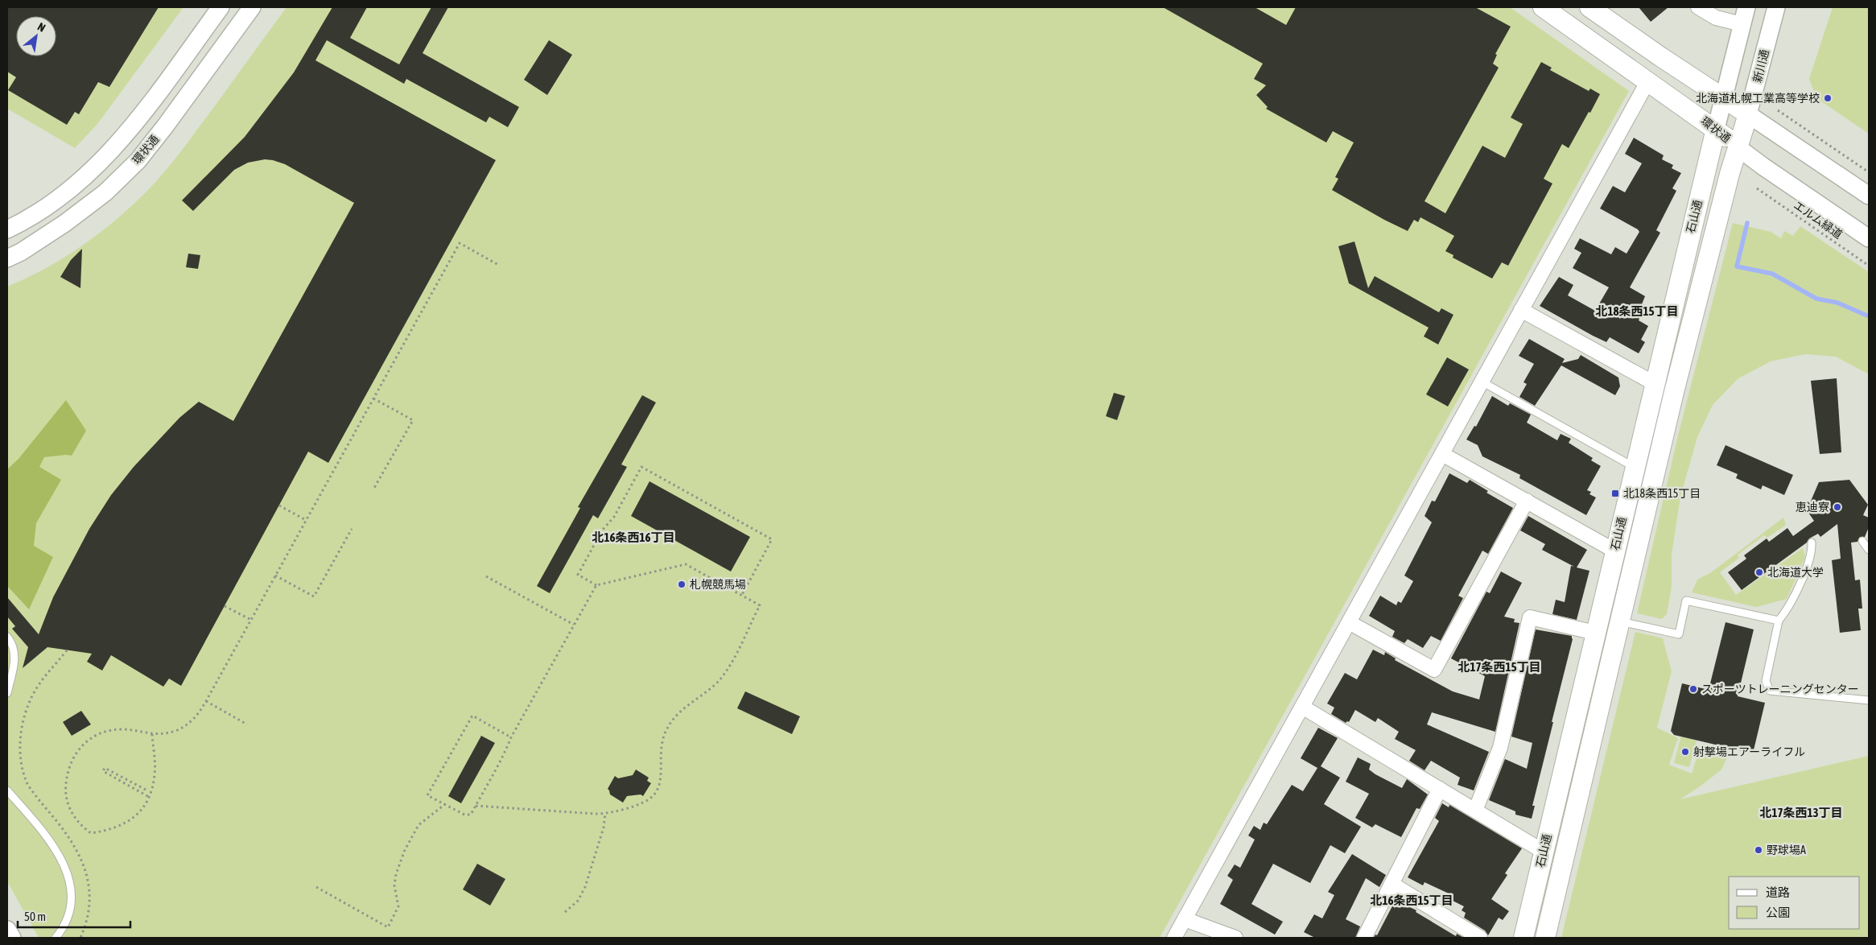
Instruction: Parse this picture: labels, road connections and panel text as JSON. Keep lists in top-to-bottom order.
{
  "streets": {
    "main road": ["新川通", "環状通", "石山通"],
    "path": ["エルム緑道"]
  },
  "crossings": [
    ["新川通", "環状通"],
    ["新川通", "石山通"],
    ["環状通", "石山通"]
  ],
  "districts": [
    "北18条西15丁目",
    "北16条西16丁目",
    "北17条西15丁目",
    "北17条西13丁目",
    "北16条西15丁目"
  ],
  "places": {
    "other": [
      "北海道札幌工業高等学校",
      "恵迪寮",
      "北海道大学",
      "札幌競馬場",
      "スポーツトレーニングセンター",
      "射撃場エアーライフル",
      "野球場A"
    ],
    "transit": ["北18条西15丁目"]
  },
  "legend": ["道路", "公園"],
  "scale_bar": "50 m",
  "north": "top right"
}
